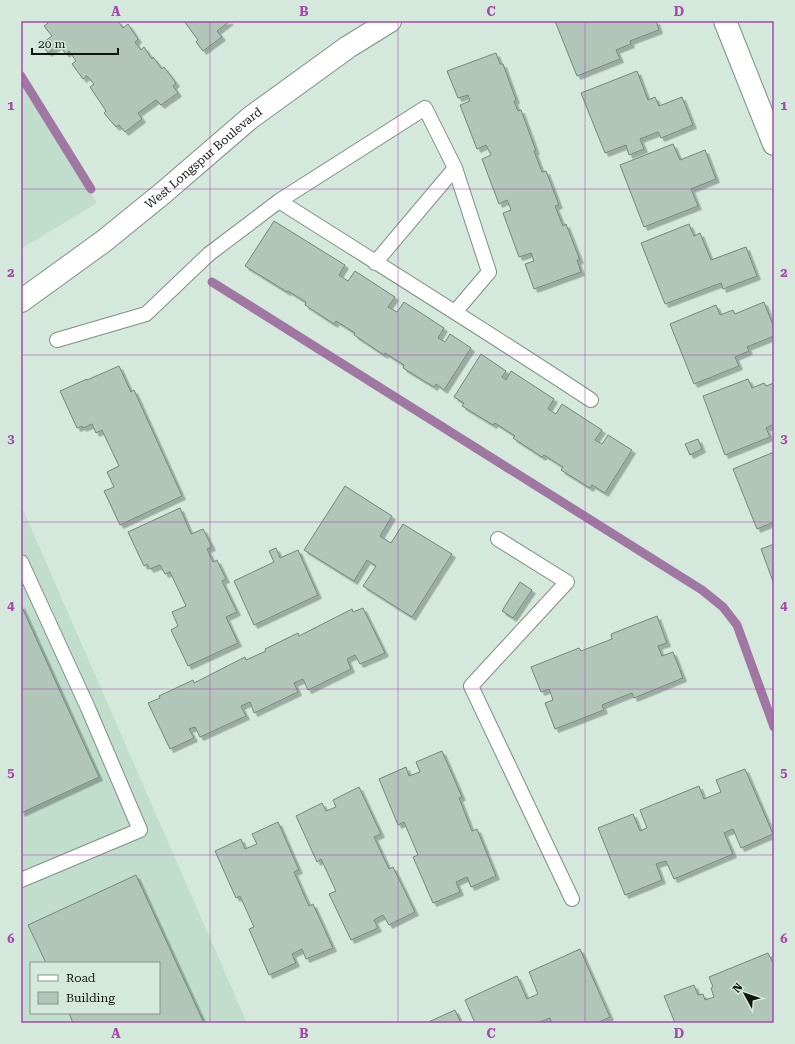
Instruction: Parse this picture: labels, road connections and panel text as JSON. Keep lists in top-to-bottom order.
{
  "streets": {
    "street": ["West Longspur Boulevard"]
  },
  "legend": ["Road", "Building"],
  "scale_bar": "20 m",
  "north": "top left",
  "grid": {
    "columns": [
      "A",
      "B",
      "C",
      "D"
    ],
    "rows": [
      "1",
      "2",
      "3",
      "4",
      "5",
      "6"
    ]
  }
}
